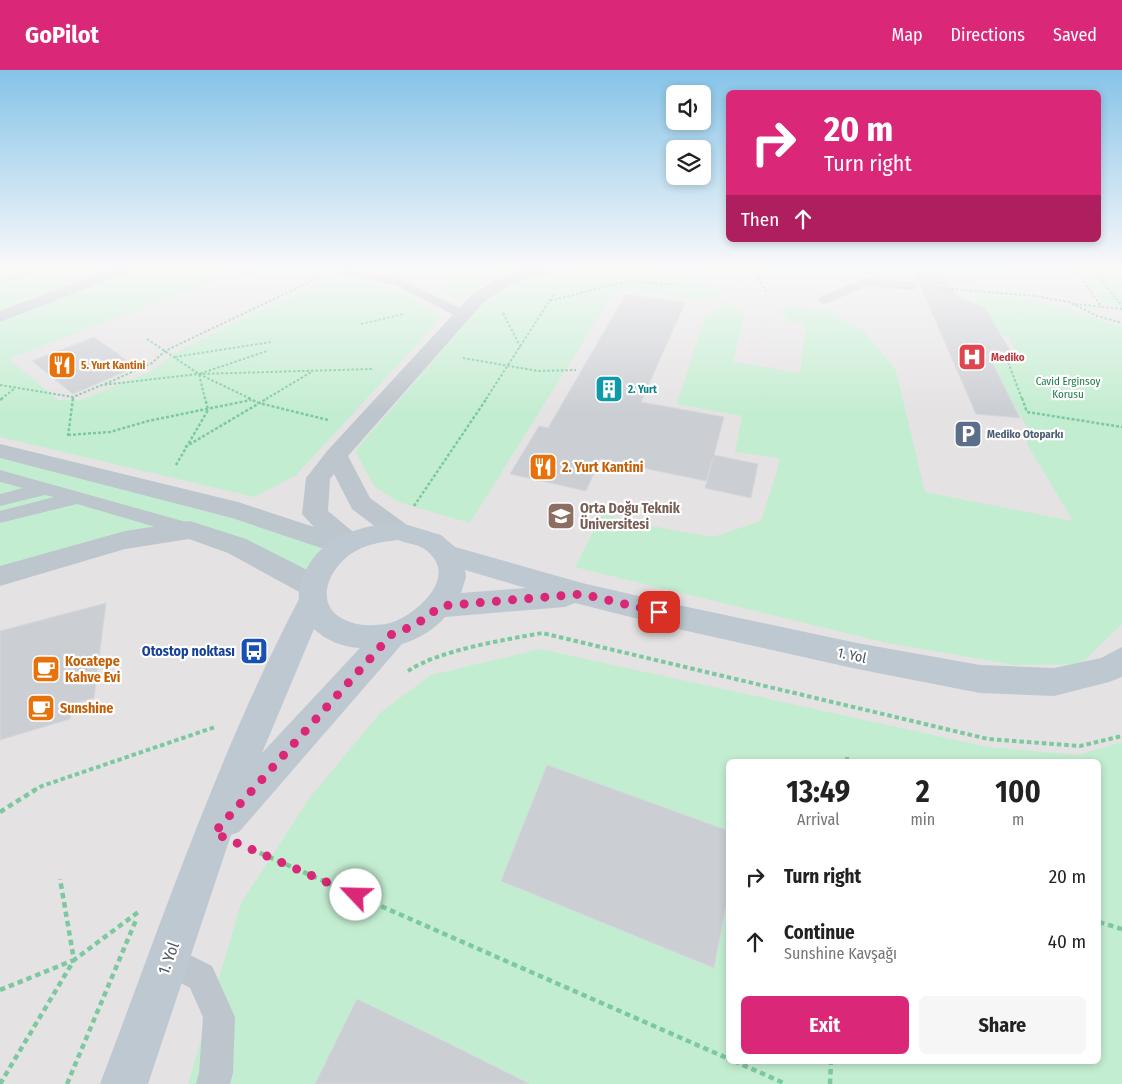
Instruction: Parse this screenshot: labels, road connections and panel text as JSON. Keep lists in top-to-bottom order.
{
  "streets": {
    "street": ["1. Yol"]
  },
  "parks": ["Cavid Erginsoy Korusu"],
  "places": {
    "hospital": ["Mediko"],
    "restaurant": ["5. Yurt Kantini", "2. Yurt Kantini"],
    "building": ["2. Yurt"],
    "parking": ["Mediko Otoparkı"],
    "school or university": ["Orta Doğu Teknik Üniversitesi"],
    "bus stop": ["Otostop noktası"],
    "cafe": ["Kocatepe Kahve Evi", "Sunshine"]
  },
  "page": {
    "header": "GoPilot",
    "nav": ["Map", "Directions", "Saved"],
    "turn": ["20 m", "Turn right"],
    "then": "Then",
    "eta": [
      "13:49",
      "Arrival",
      "2",
      "min",
      "100",
      "m"
    ],
    "list": [
      {
        "name": "Turn right",
        "value": "20 m"
      },
      {
        "name": "Continue",
        "note": "Sunshine Kavşağı",
        "value": "40 m"
      }
    ],
    "buttons": ["Exit", "Share"]
  }
}
